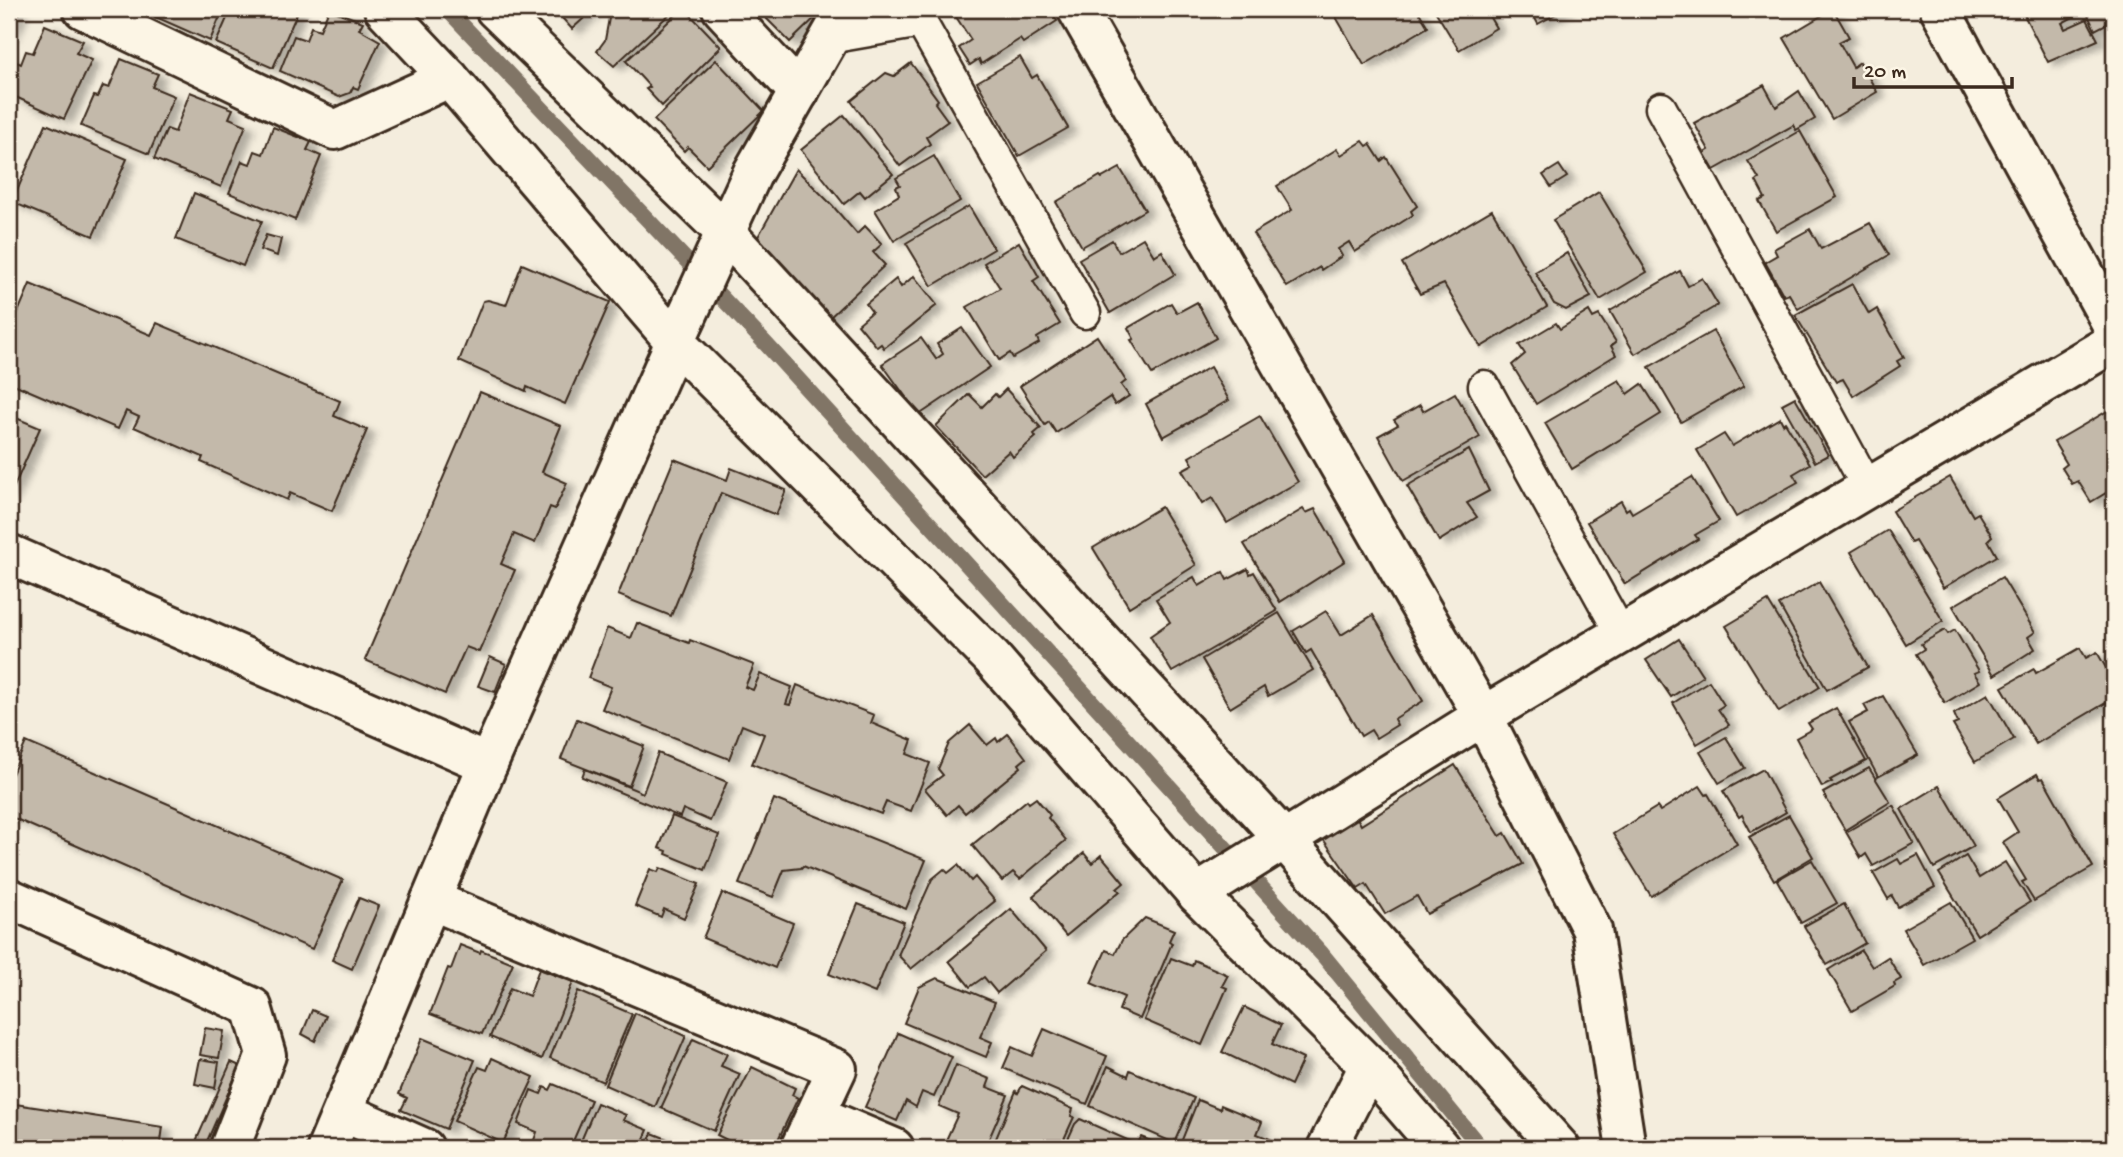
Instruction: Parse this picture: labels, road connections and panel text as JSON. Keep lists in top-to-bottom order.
{
  "scale_bar": "20 m"
}
